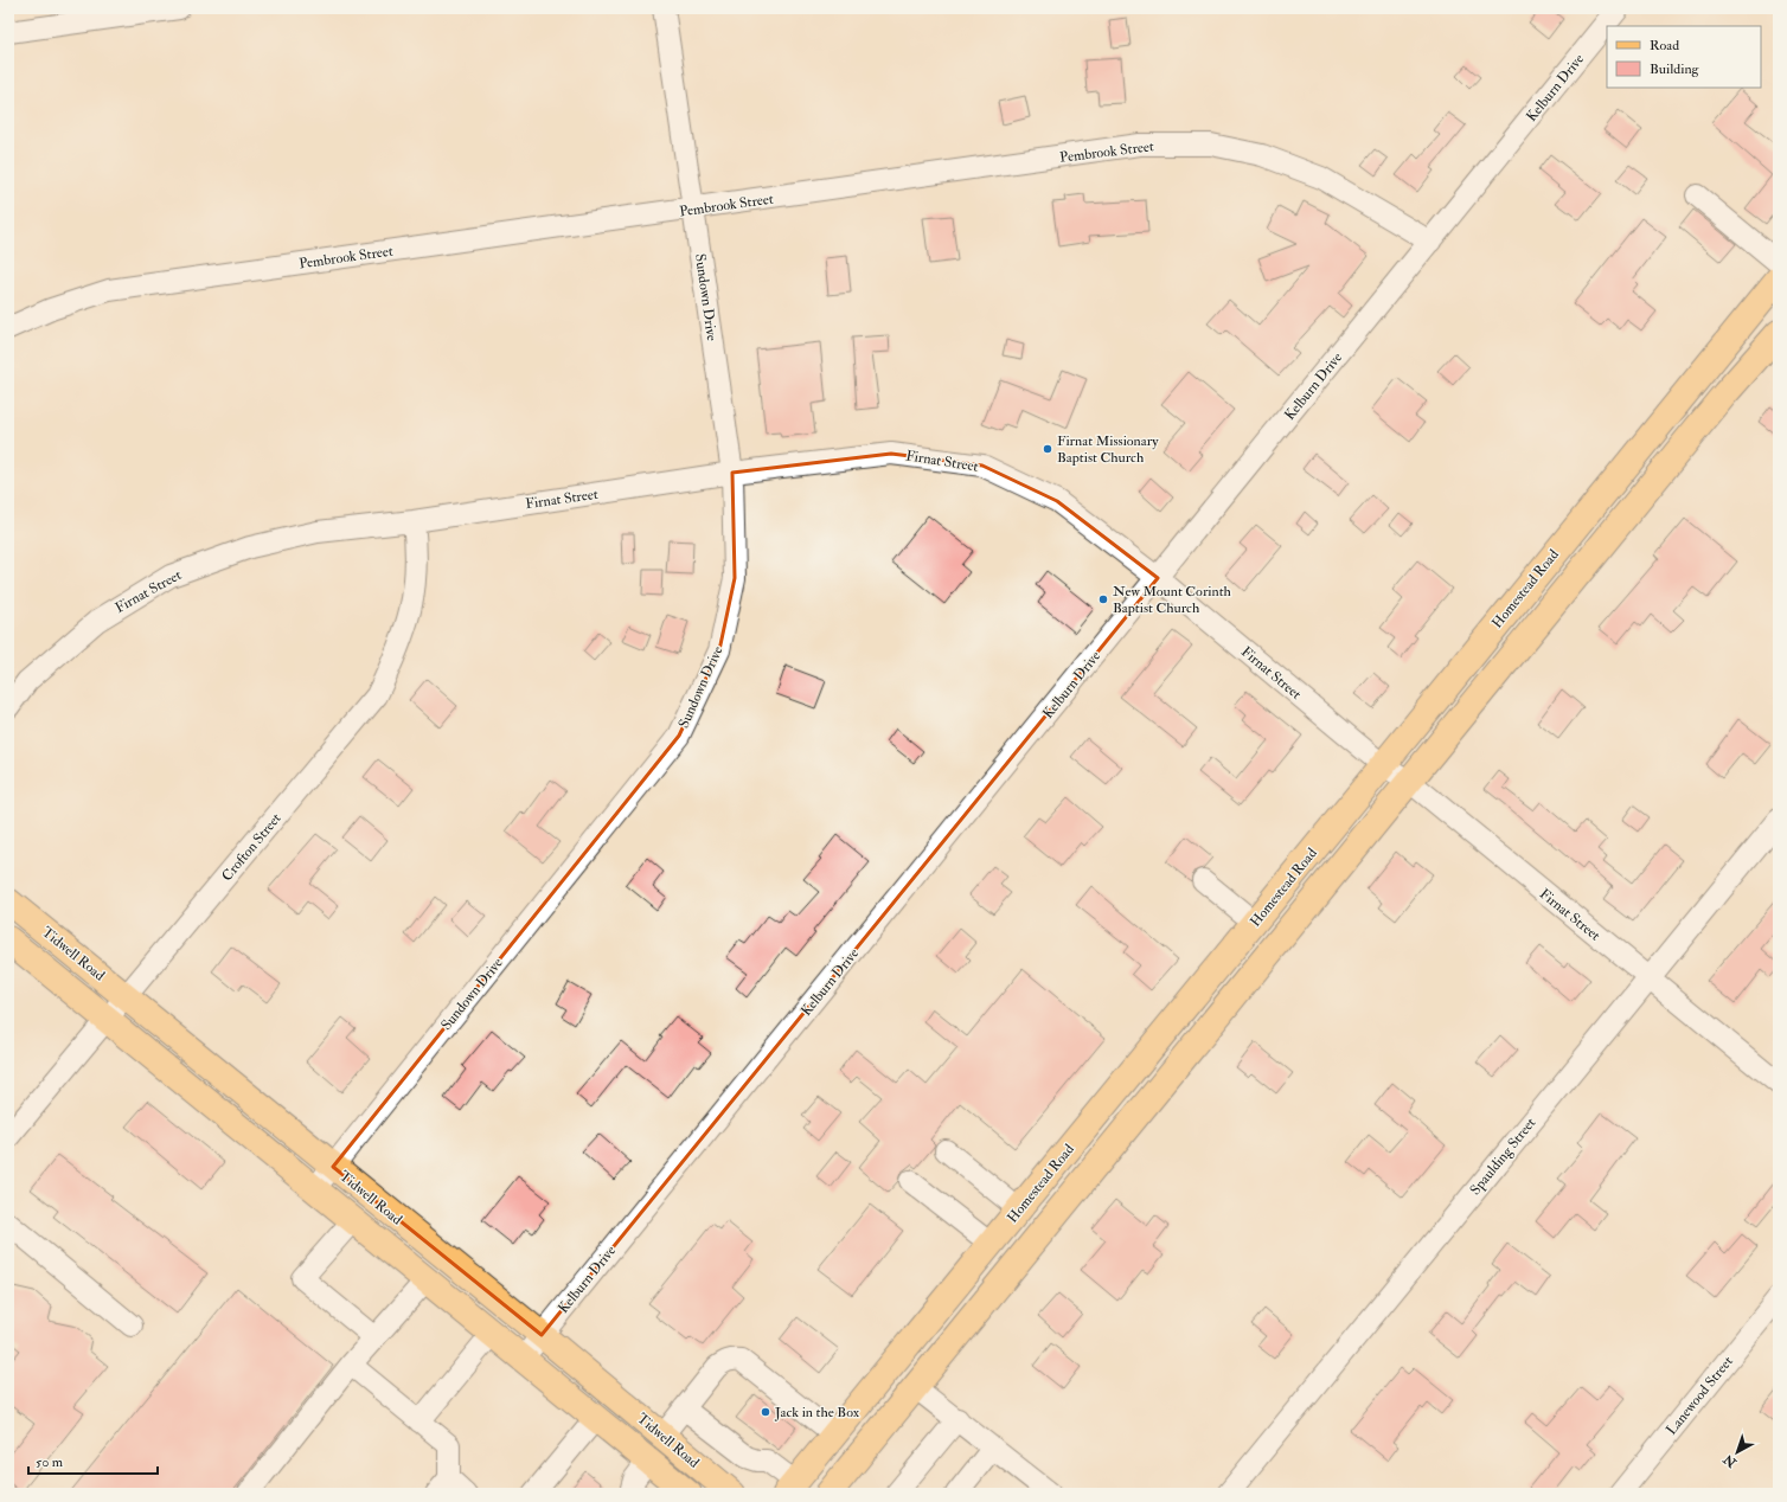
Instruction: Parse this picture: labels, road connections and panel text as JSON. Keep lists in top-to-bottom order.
{
  "streets": {
    "main road": ["Homestead Road", "Tidwell Road"],
    "street": [
      "Kelburn Drive",
      "Pembrook Street",
      "Sundown Drive",
      "Firnat Street",
      "Crofton Street",
      "Spaulding Street",
      "Lanewood Street"
    ]
  },
  "crossings": [
    ["Kelburn Drive", "Pembrook Street"],
    ["Kelburn Drive", "Firnat Street"],
    ["Kelburn Drive", "Tidwell Road"],
    ["Pembrook Street", "Sundown Drive"],
    ["Sundown Drive", "Firnat Street"],
    ["Sundown Drive", "Tidwell Road"],
    ["Firnat Street", "Homestead Road"],
    ["Firnat Street", "Crofton Street"],
    ["Firnat Street", "Spaulding Street"],
    ["Crofton Street", "Tidwell Road"]
  ],
  "places": ["Firnat Missionary Baptist Church", "New Mount Corinth Baptist Church", "Jack in the Box"],
  "legend": ["Road", "Building"],
  "scale_bar": "50 m",
  "north": "bottom left"
}
